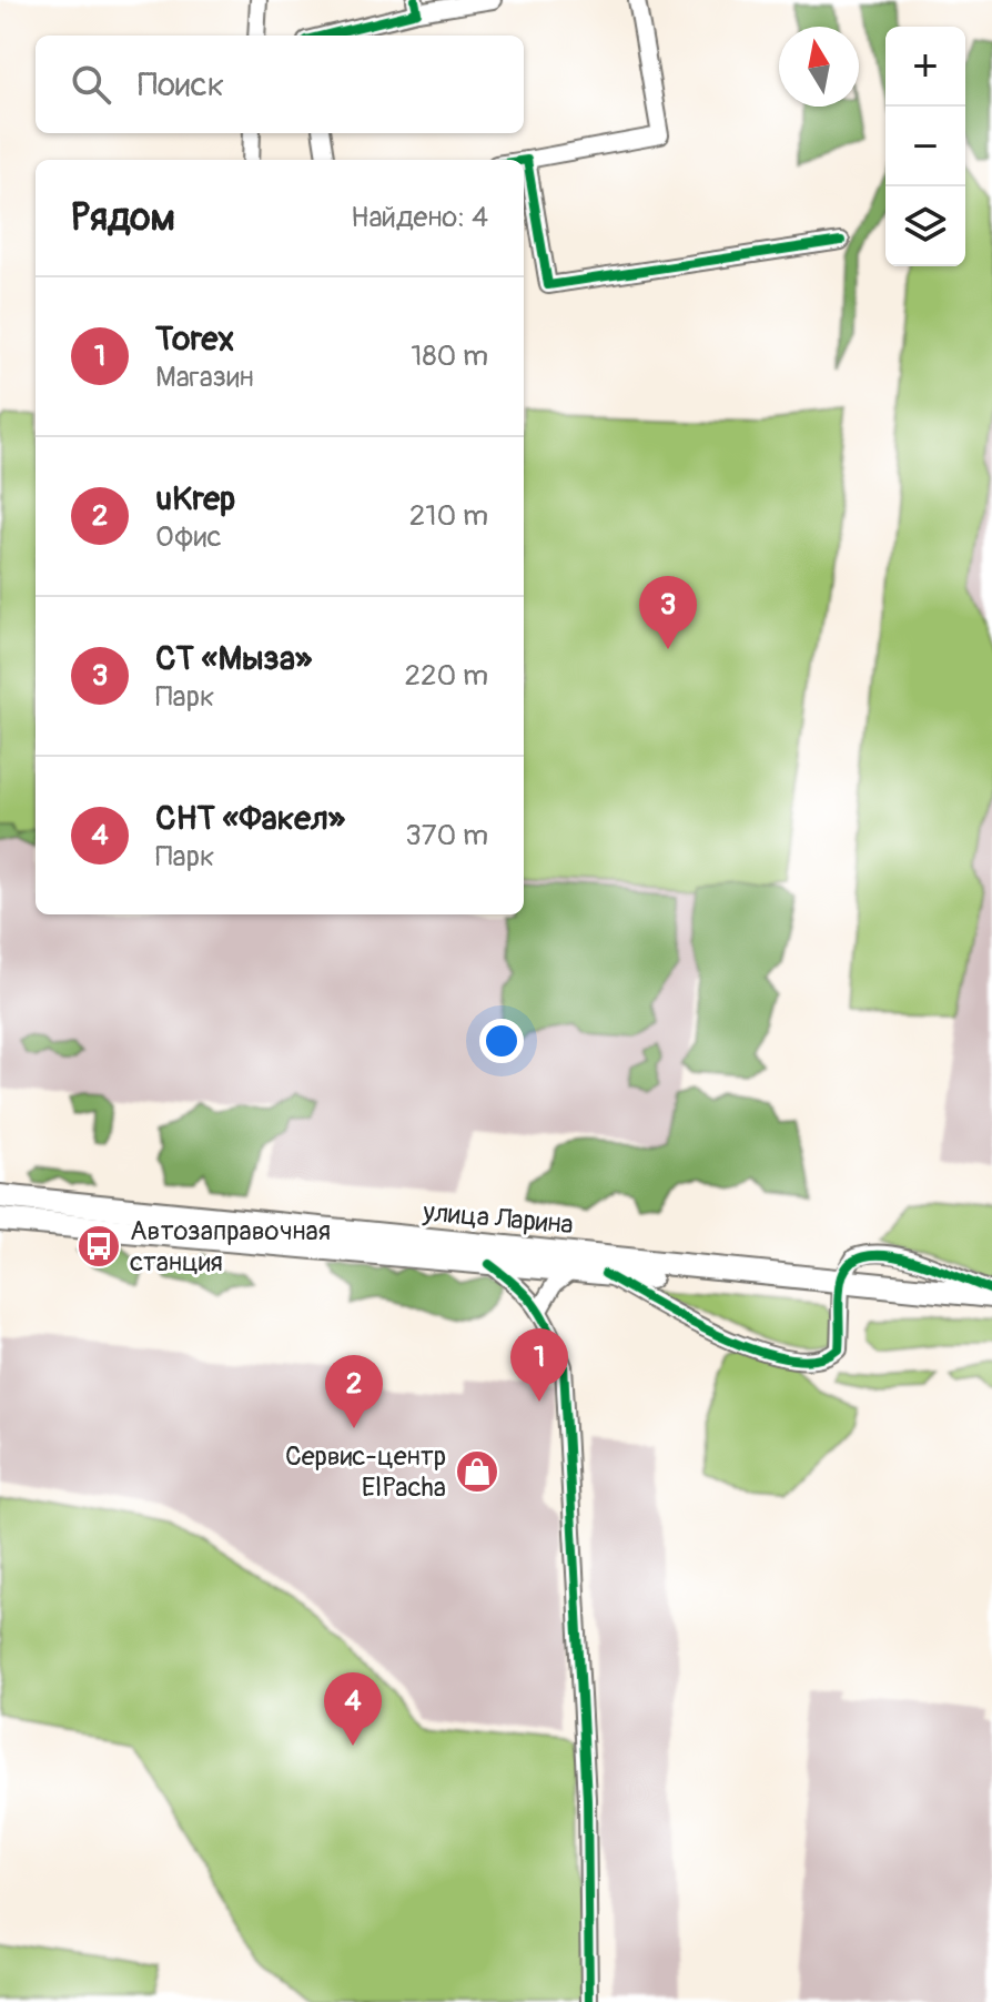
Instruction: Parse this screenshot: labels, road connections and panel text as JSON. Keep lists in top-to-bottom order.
{
  "streets": {
    "main road": ["улица Ларина"]
  },
  "places": {
    "bus stop": ["Автозаправочная станция"],
    "shop": ["Сервис-центр ElPacha"]
  },
  "north": "top",
  "page": {
    "map_buttons": ["+", "−"],
    "search": "Поиск",
    "heading": ["Рядом", "Найдено: 4"],
    "list": [
      {
        "mark": "1",
        "name": "Torex",
        "note": "Магазин",
        "value": "180 m"
      },
      {
        "mark": "2",
        "name": "uKrep",
        "note": "Офис",
        "value": "210 m"
      },
      {
        "mark": "3",
        "name": "СТ «Мыза»",
        "note": "Парк",
        "value": "220 m"
      },
      {
        "mark": "4",
        "name": "СНТ «Факел»",
        "note": "Парк",
        "value": "370 m"
      }
    ],
    "pins": [
      "3",
      "1",
      "2",
      "4"
    ]
  }
}
